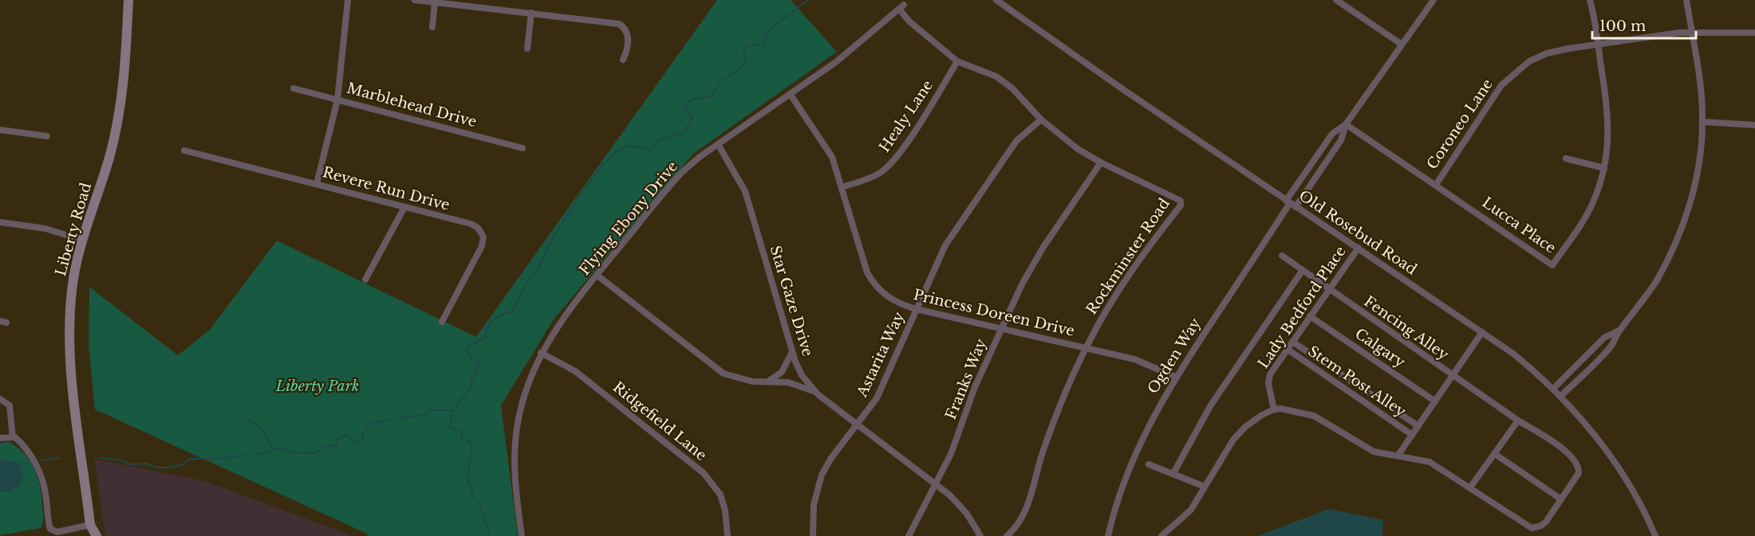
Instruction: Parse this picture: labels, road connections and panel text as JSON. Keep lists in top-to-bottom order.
{
  "streets": {
    "main road": ["Liberty Road"],
    "street": [
      "Marblehead Drive",
      "Healy Lane",
      "Coroneo Lane",
      "Revere Run Drive",
      "Flying Ebony Drive",
      "Lucca Place",
      "Old Rosebud Road",
      "Rockminster Road",
      "Star Gaze Drive",
      "Lady Bedford Place",
      "Princess Doreen Drive",
      "Fencing Alley",
      "Calgary",
      "Astarita Way",
      "Ogden Way",
      "Franks Way",
      "Stem Post Alley",
      "Ridgefield Lane"
    ]
  },
  "crossings": [
    ["Healy Lane", "Rockminster Road"],
    ["Healy Lane", "Princess Doreen Drive"],
    ["Coroneo Lane", "Lucca Place"],
    ["Flying Ebony Drive", "Rockminster Road"],
    ["Flying Ebony Drive", "Star Gaze Drive"],
    ["Flying Ebony Drive", "Princess Doreen Drive"],
    ["Flying Ebony Drive", "Ridgefield Lane"],
    ["Old Rosebud Road", "Lady Bedford Place"],
    ["Old Rosebud Road", "Ogden Way"],
    ["Rockminster Road", "Princess Doreen Drive"],
    ["Rockminster Road", "Astarita Way"],
    ["Rockminster Road", "Franks Way"],
    ["Star Gaze Drive", "Astarita Way"],
    ["Star Gaze Drive", "Franks Way"],
    ["Lady Bedford Place", "Fencing Alley"],
    ["Lady Bedford Place", "Calgary"],
    ["Lady Bedford Place", "Stem Post Alley"],
    ["Princess Doreen Drive", "Astarita Way"],
    ["Princess Doreen Drive", "Ogden Way"],
    ["Princess Doreen Drive", "Franks Way"]
  ],
  "parks": ["Liberty Park"],
  "scale_bar": "100 m"
}
